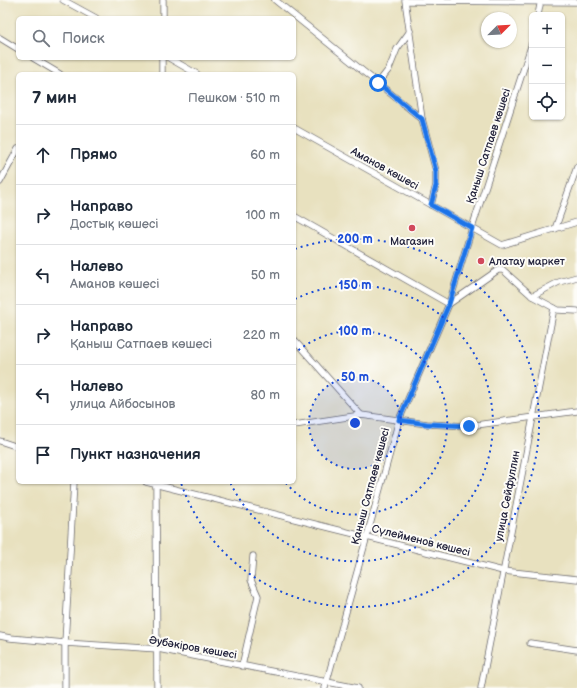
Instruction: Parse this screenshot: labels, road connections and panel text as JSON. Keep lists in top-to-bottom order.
{
  "streets": {
    "street": [
      "Қаныш Сатпаев көшесі",
      "Аманов көшесі",
      "улица Сейфуллин",
      "Сүлейменов көшесі",
      "Әубәкіров көшесі"
    ]
  },
  "crossings": [
    ["Қаныш Сатпаев көшесі", "Аманов көшесі"],
    ["Қаныш Сатпаев көшесі", "Сүлейменов көшесі"],
    ["Қаныш Сатпаев көшесі", "Әубәкіров көшесі"],
    ["улица Сейфуллин", "Сүлейменов көшесі"]
  ],
  "places": ["Магазин", "Алатау маркет"],
  "north": "top right",
  "page": {
    "map_buttons": ["+", "−"],
    "search": "Поиск",
    "heading": ["7 мин", "Пешком · 510 m"],
    "list": [
      ["Прямо", "60 m"],
      ["Направо", "Достық көшесі", "100 m"],
      ["Налево", "Аманов көшесі", "50 m"],
      ["Направо", "Қаныш Сатпаев көшесі", "220 m"],
      ["Налево", "улица Айбосынов", "80 m"],
      "Пункт назначения"
    ]
  },
  "rings": [
    "200 m",
    "150 m",
    "100 m",
    "50 m"
  ]
}
